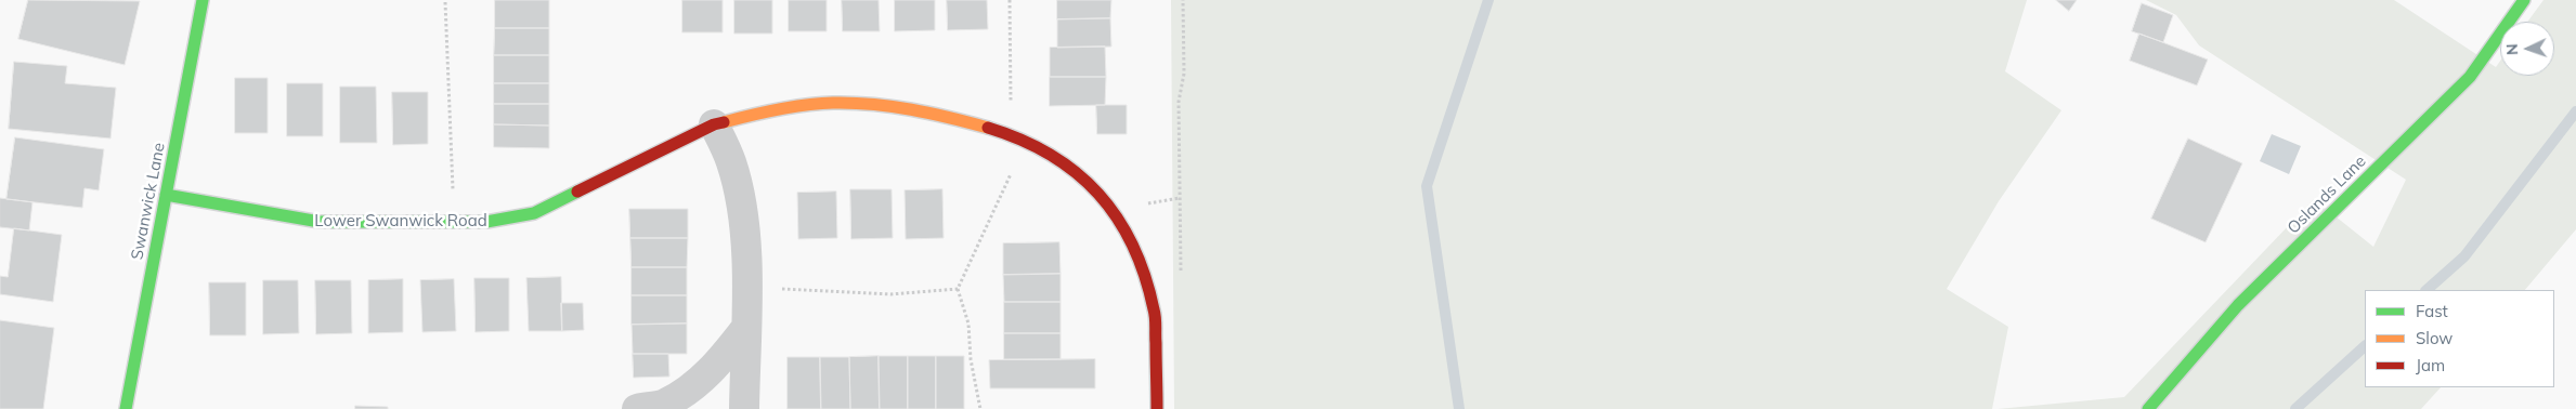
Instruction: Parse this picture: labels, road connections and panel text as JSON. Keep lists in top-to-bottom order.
{
  "streets": {
    "street": ["Oslands Lane", "Swanwick Lane", "Lower Swanwick Road"]
  },
  "crossings": [
    ["Swanwick Lane", "Lower Swanwick Road"]
  ],
  "legend": ["Fast", "Slow", "Jam"],
  "north": "left"
}
